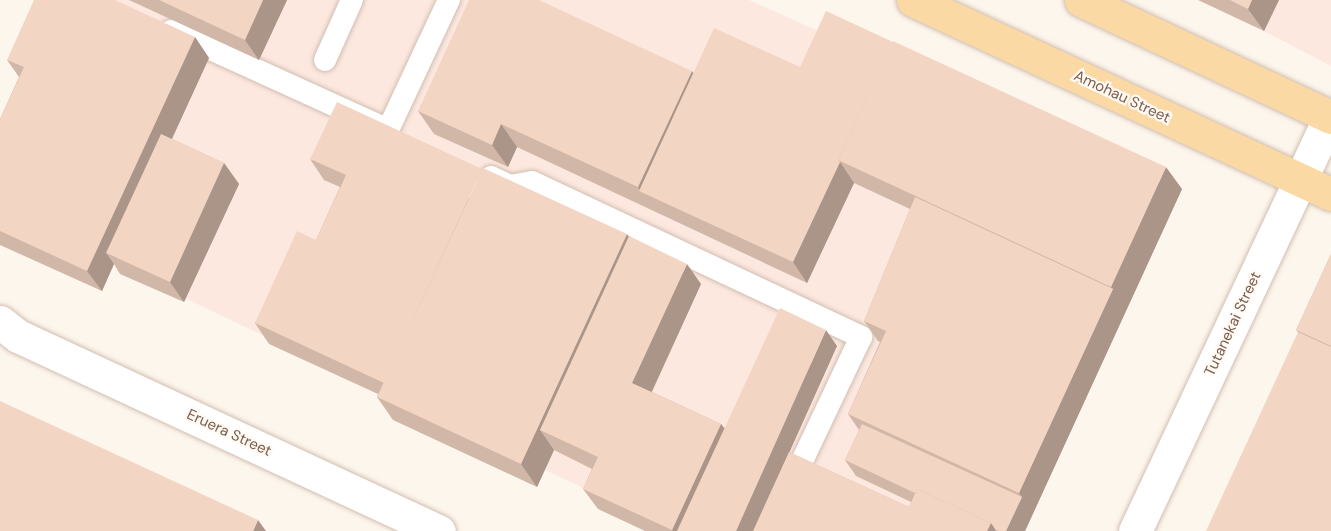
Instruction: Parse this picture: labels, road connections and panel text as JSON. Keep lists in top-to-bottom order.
{
  "streets": {
    "main road": ["Amohau Street"],
    "street": ["Tutanekai Street", "Eruera Street"]
  },
  "crossings": [
    ["Amohau Street", "Tutanekai Street"]
  ]
}
